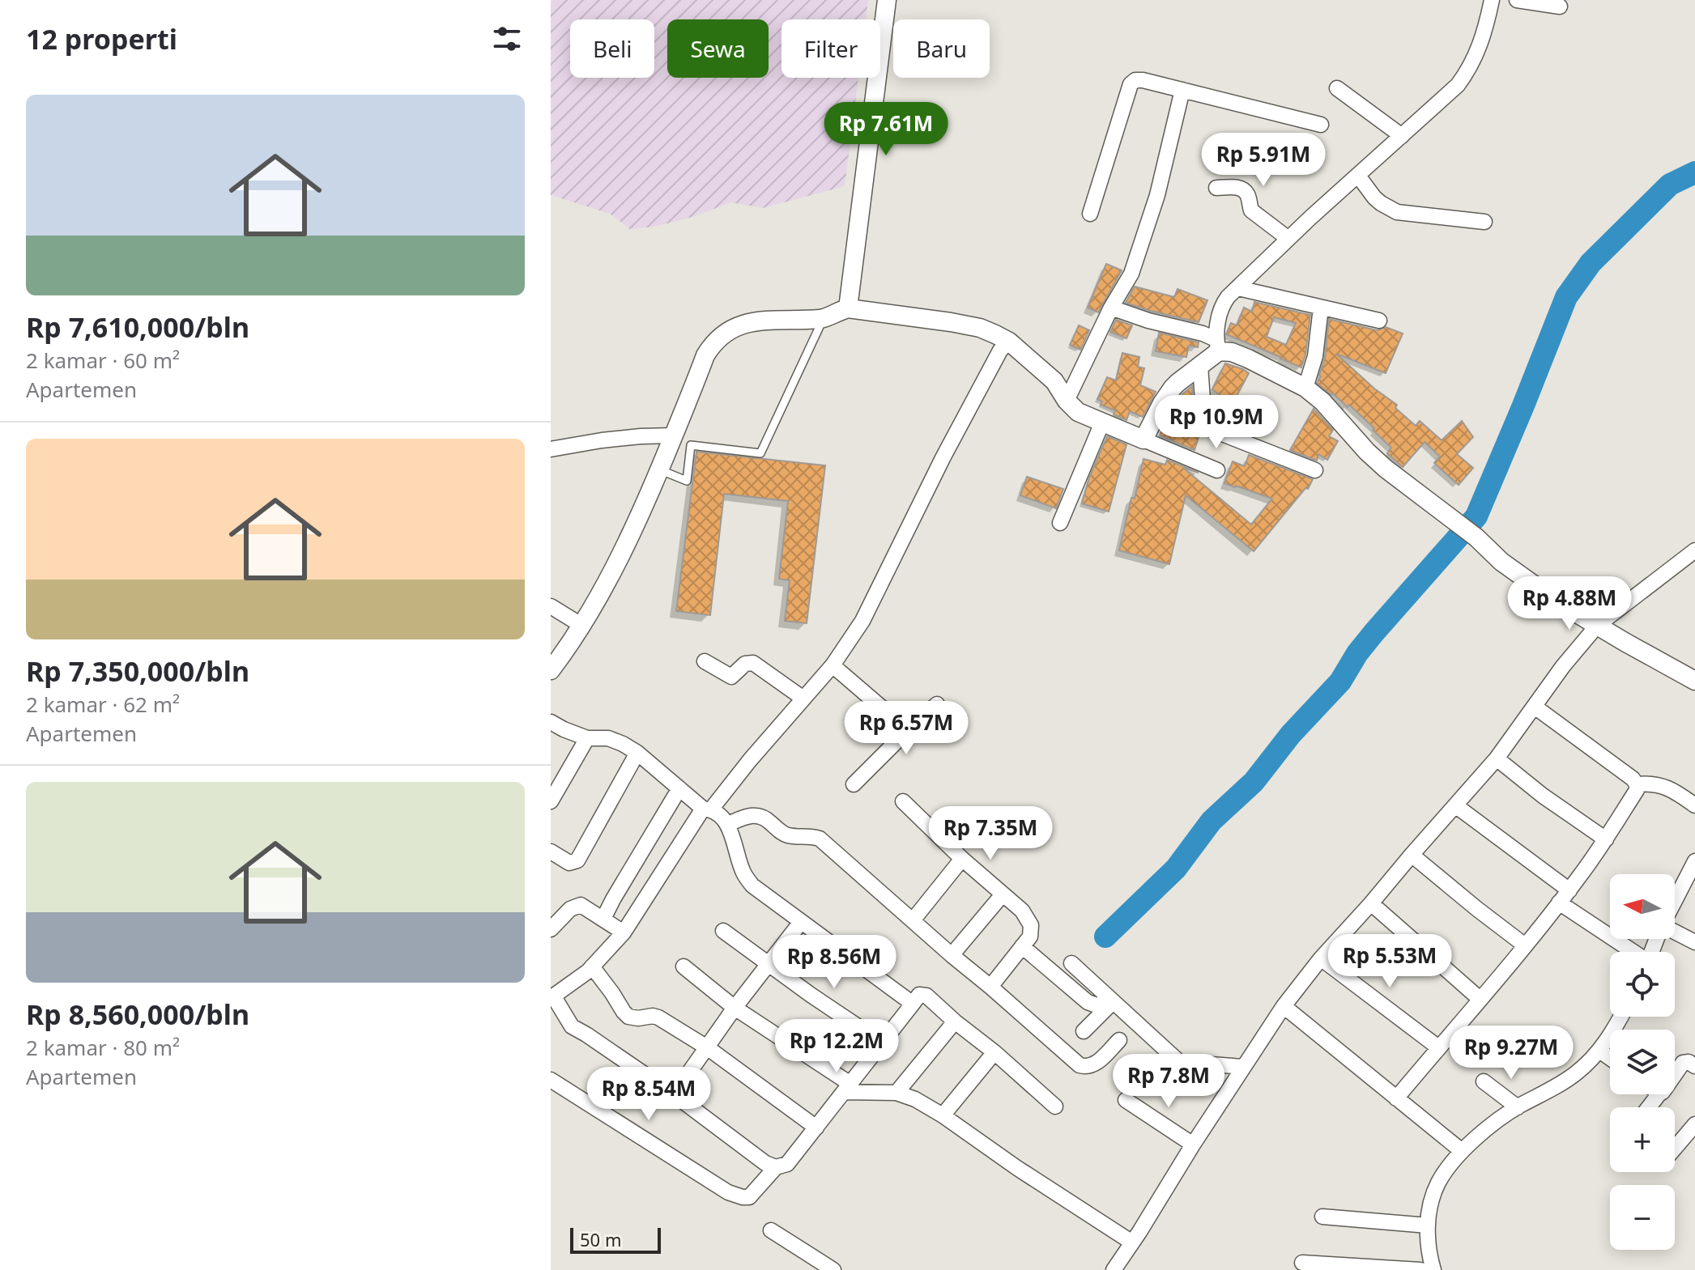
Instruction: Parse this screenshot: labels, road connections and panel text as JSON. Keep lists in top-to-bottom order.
{
  "scale_bar": "50 m",
  "north": "left",
  "page": {
    "heading": "12 properti",
    "chip": [
      "Beli",
      "Sewa",
      "Filter",
      "Baru"
    ],
    "list": [
      {
        "name": "Rp 7,610,000/bln",
        "note": "2 kamar · 60 m² · Apartemen"
      },
      {
        "name": "Rp 7,350,000/bln",
        "note": "2 kamar · 62 m² · Apartemen"
      },
      {
        "name": "Rp 8,560,000/bln",
        "note": "2 kamar · 80 m² · Apartemen"
      }
    ],
    "price": [
      "Rp 7.61M",
      "Rp 5.91M",
      "Rp 10.9M",
      "Rp 4.88M",
      "Rp 6.57M",
      "Rp 7.35M",
      "Rp 5.53M",
      "Rp 8.56M",
      "Rp 12.2M",
      "Rp 9.27M",
      "Rp 7.8M",
      "Rp 8.54M"
    ],
    "map_buttons": ["+", "−"],
    "scale": "50 m"
  }
}
